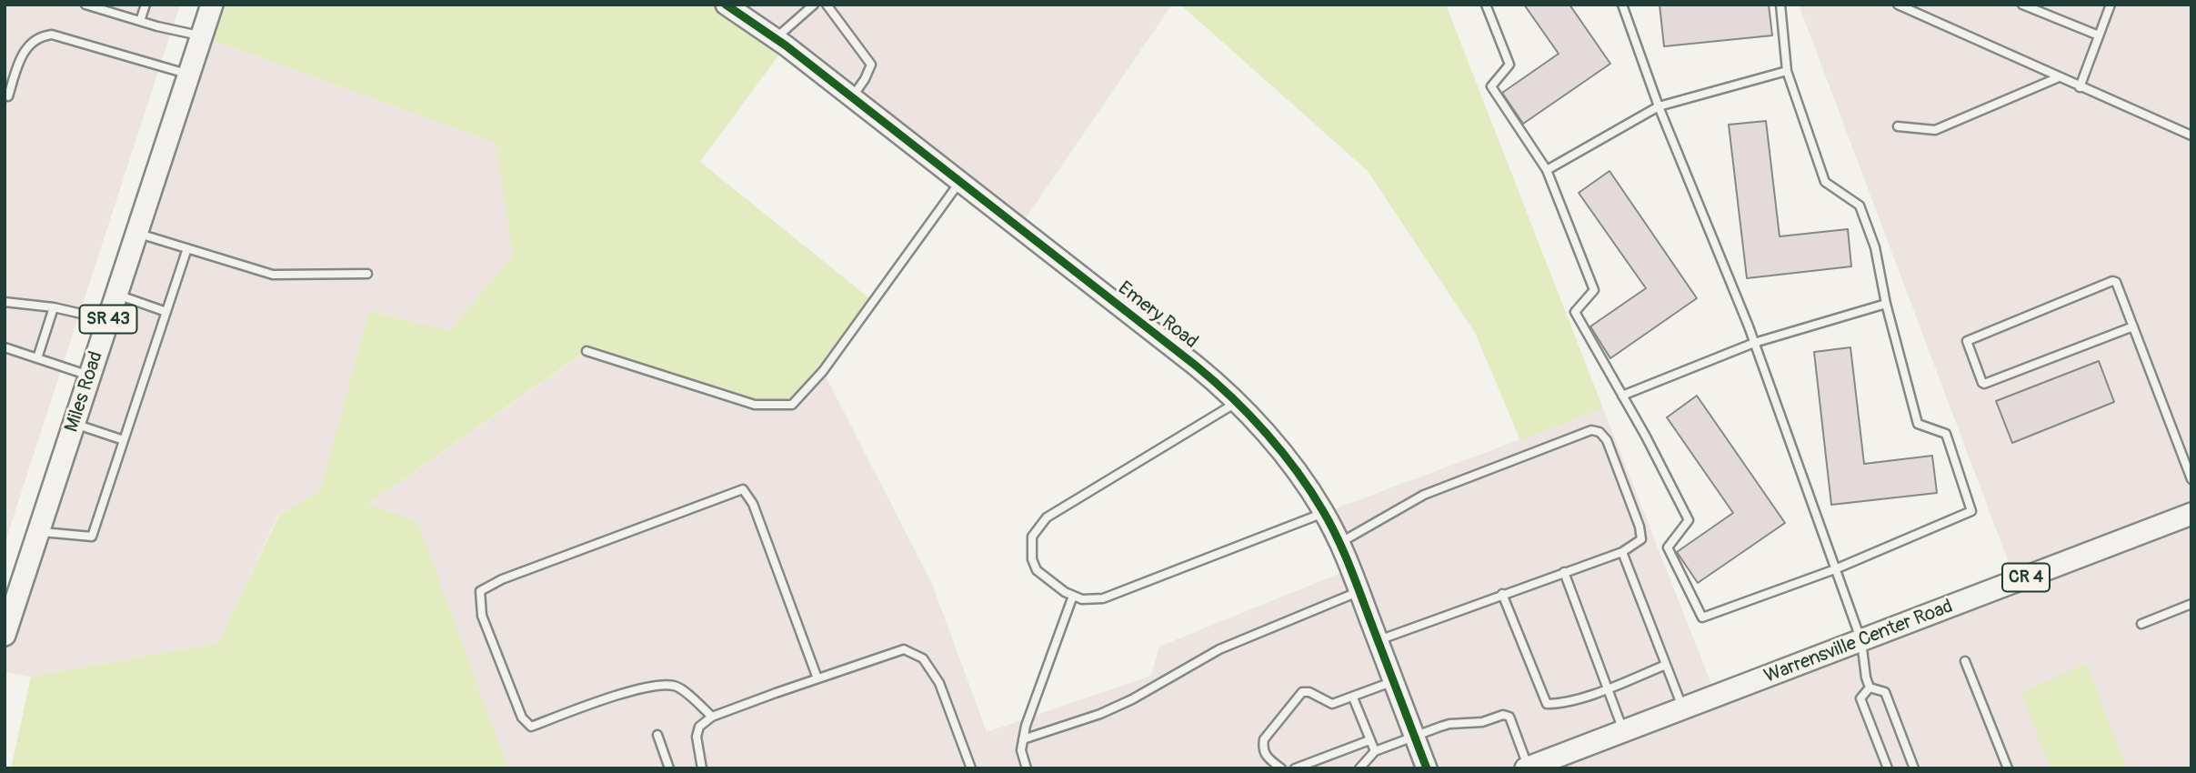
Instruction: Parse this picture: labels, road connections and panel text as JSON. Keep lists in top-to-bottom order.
{
  "streets": {
    "main road": [
      "SR 43",
      "Miles Road",
      "CR 4",
      "Warrensville Center Road"
    ],
    "street": ["Emery Road"]
  }
}
